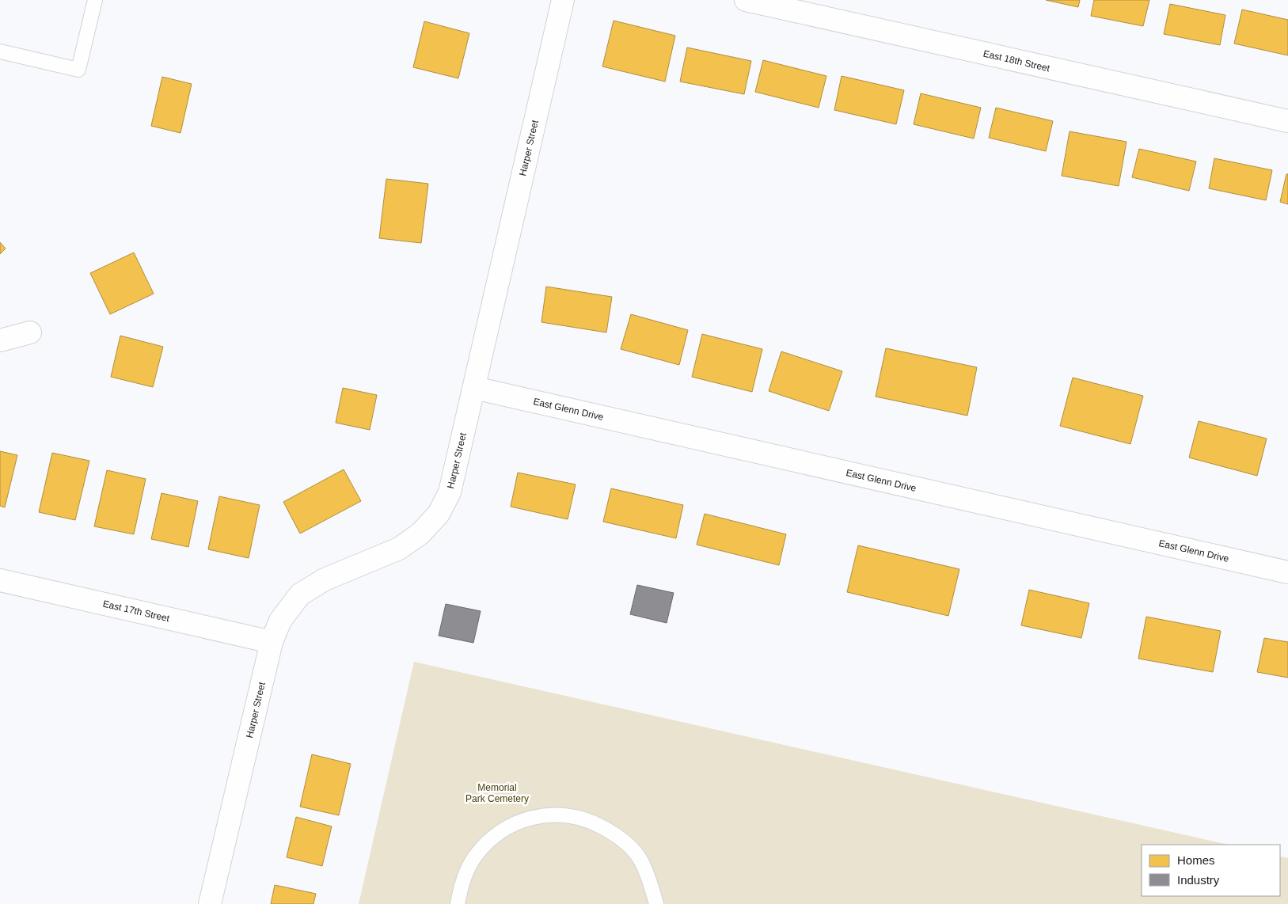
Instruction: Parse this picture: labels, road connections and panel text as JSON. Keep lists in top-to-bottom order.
{
  "streets": {
    "street": [
      "East 18th Street",
      "Harper Street",
      "East Glenn Drive",
      "East 17th Street"
    ]
  },
  "crossings": [
    ["Harper Street", "East Glenn Drive"],
    ["Harper Street", "East 17th Street"]
  ],
  "parks": ["Memorial Park Cemetery"],
  "legend": ["Homes", "Industry"]
}
